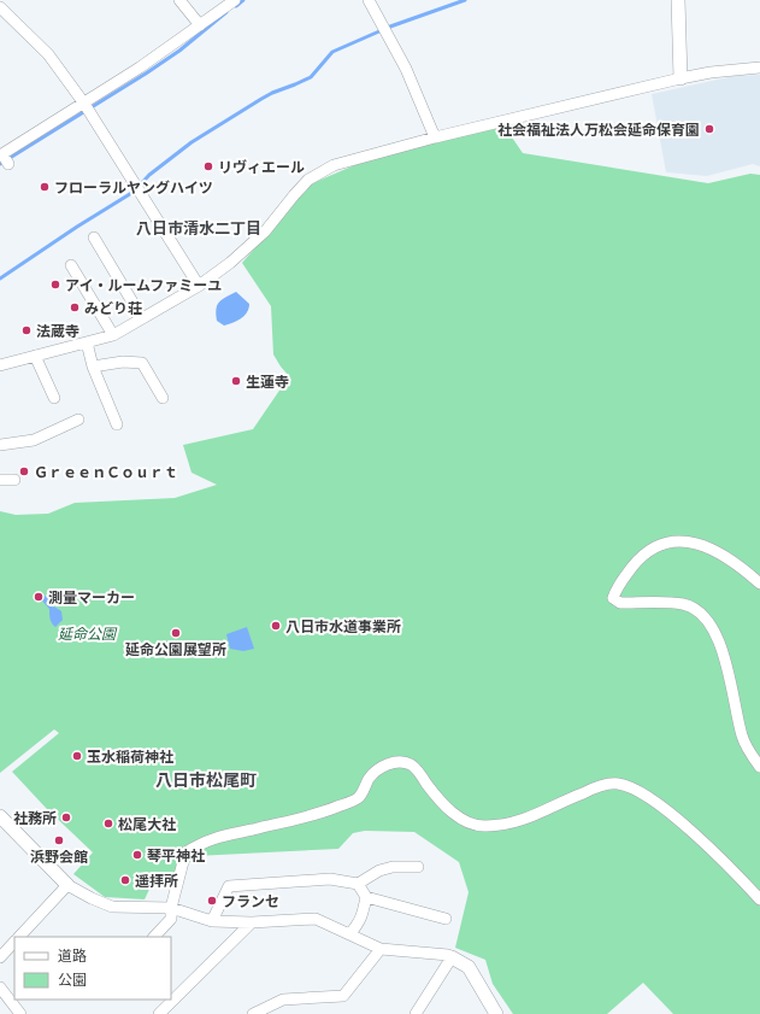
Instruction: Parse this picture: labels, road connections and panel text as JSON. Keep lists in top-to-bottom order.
{
  "districts": ["八日市清水二丁目", "八日市松尾町"],
  "parks": ["延命公園"],
  "places": [
    "社会福祉法人万松会延命保育園",
    "リヴィエール",
    "フローラルヤングハイツ",
    "アイ・ルームファミーユ",
    "みどり荘",
    "法蔵寺",
    "生蓮寺",
    "ＧｒｅｅｎＣｏｕｒｔ",
    "測量マーカー",
    "八日市水道事業所",
    "延命公園展望所",
    "玉水稲荷神社",
    "社務所",
    "松尾大社",
    "浜野会館",
    "琴平神社",
    "遥拝所",
    "フランセ"
  ],
  "legend": ["道路", "公園"]
}
